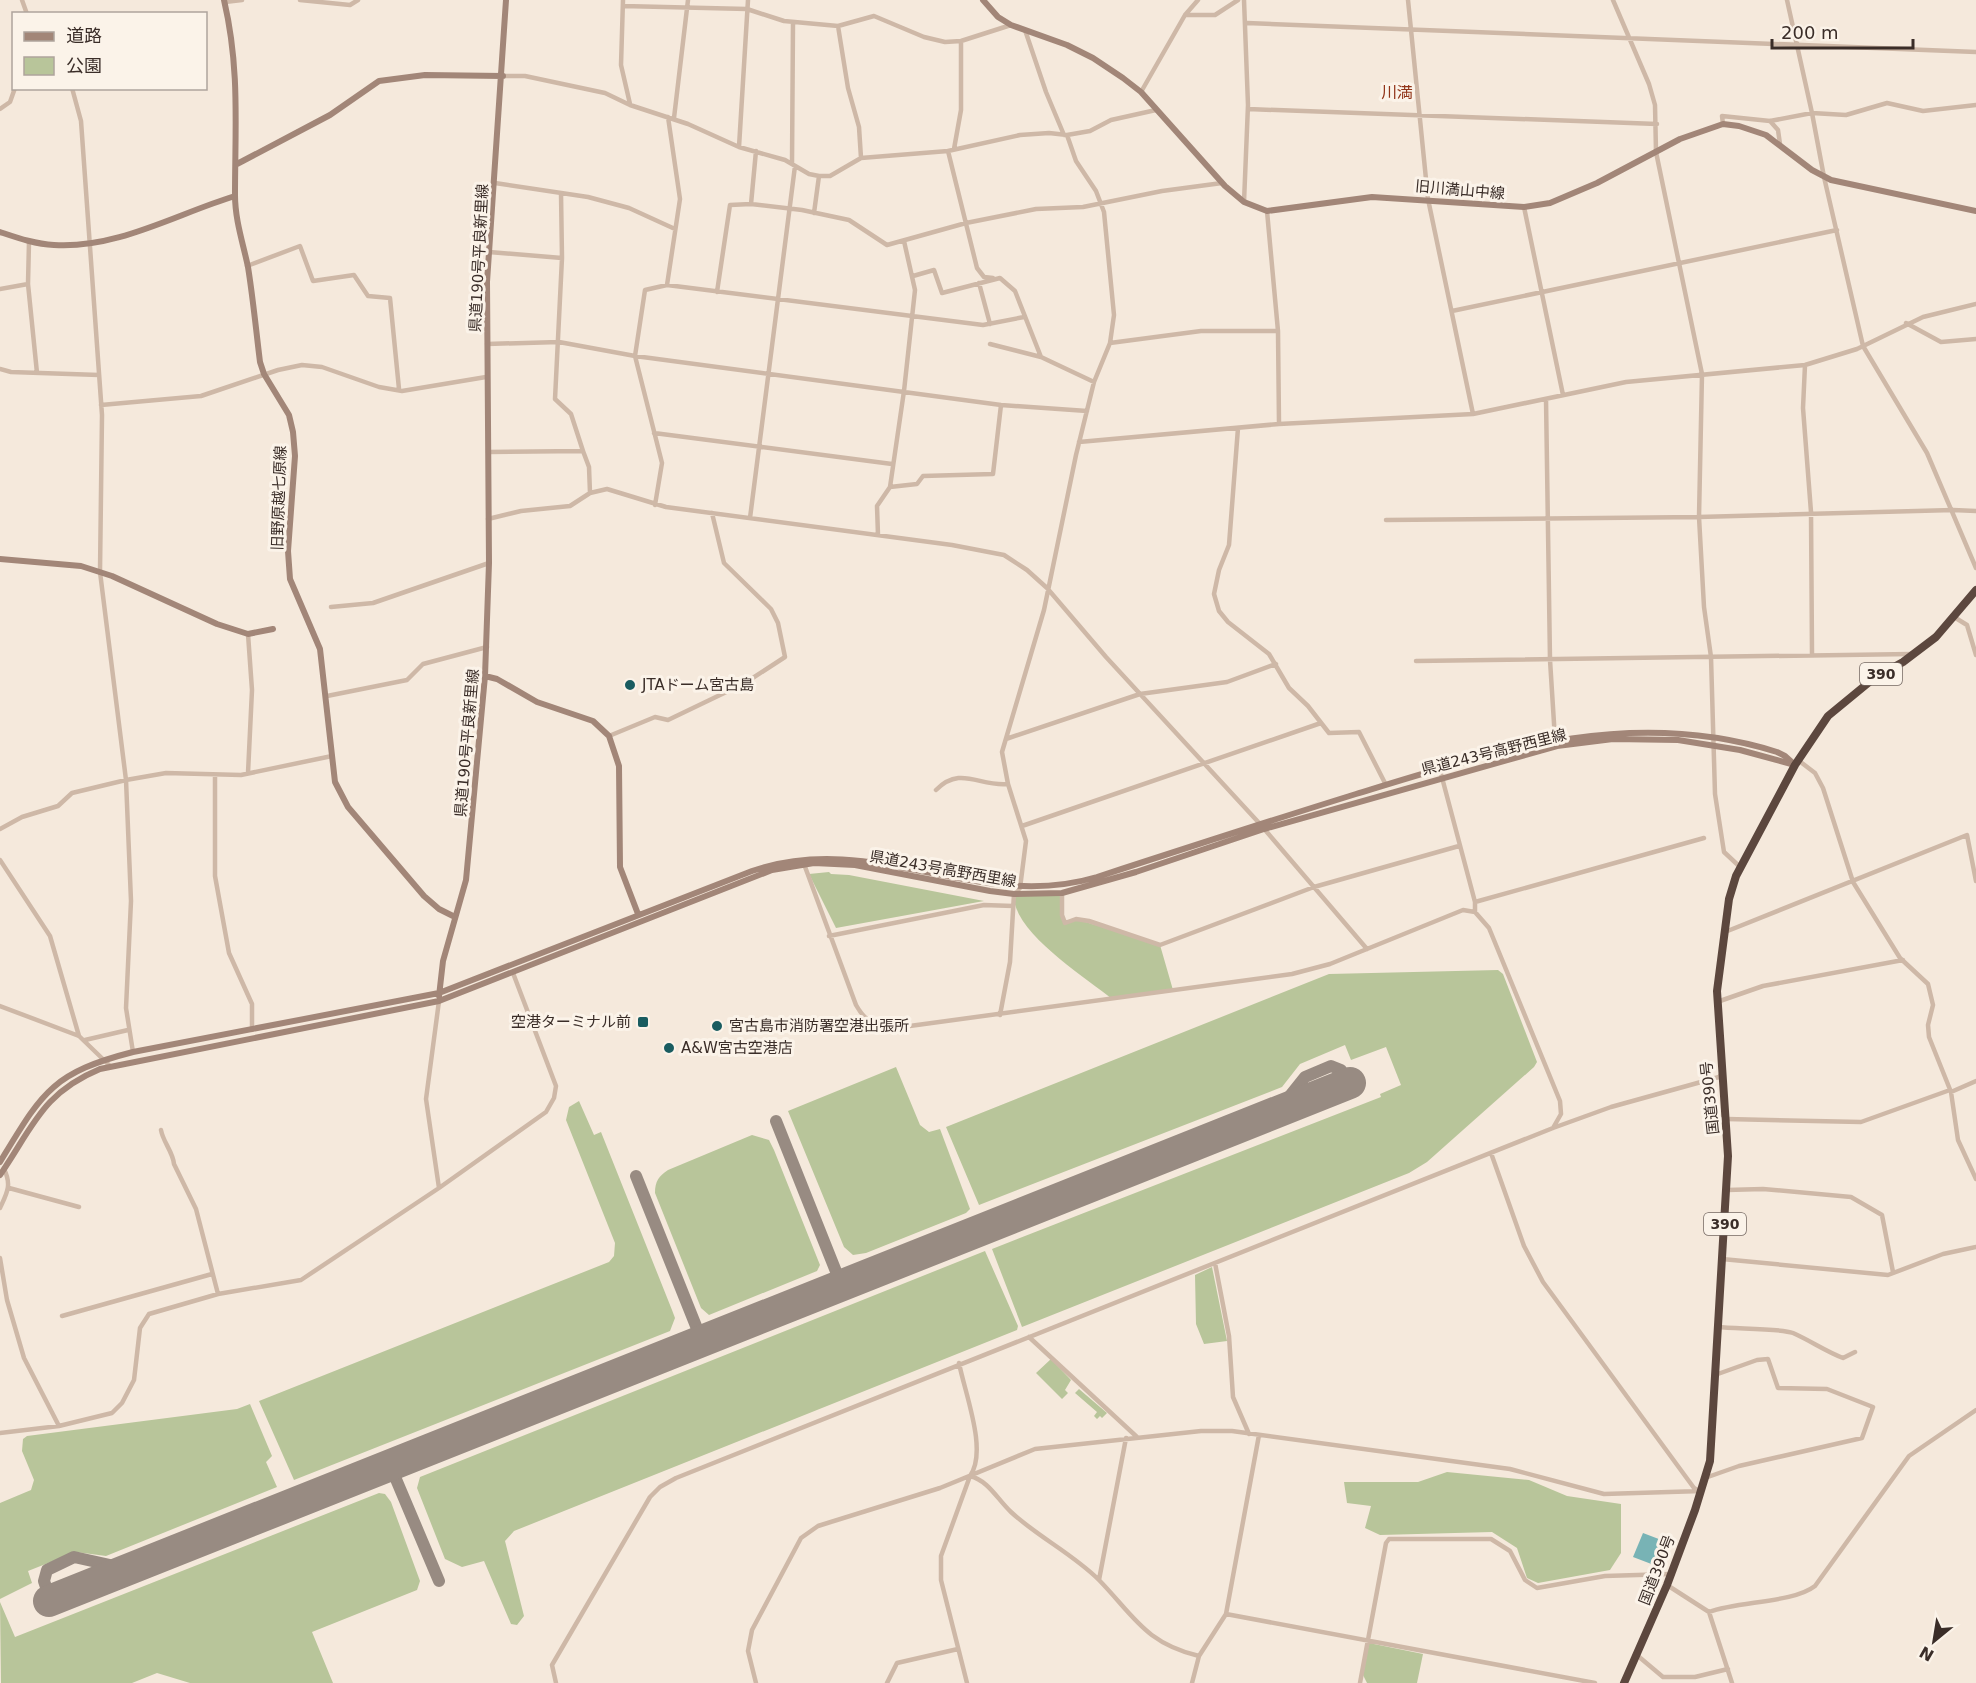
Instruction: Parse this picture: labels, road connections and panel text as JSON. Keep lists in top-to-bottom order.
{
  "streets": {
    "highway": ["390", "国道390号"],
    "main road": [
      "旧川満山中線",
      "県道190号平良新里線",
      "旧野原越七原線",
      "県道243号高野西里線"
    ]
  },
  "crossings": [
    ["県道190号平良新里線", "旧野原越七原線"],
    ["県道190号平良新里線", "県道243号高野西里線"],
    ["県道243号高野西里線", "国道390号"]
  ],
  "districts": ["川満"],
  "places": {
    "other": ["JTAドーム宮古島", "宮古島市消防署空港出張所", "A&W宮古空港店"],
    "transit": ["空港ターミナル前"]
  },
  "legend": ["道路", "公園"],
  "scale_bar": "200 m",
  "north": "bottom left"
}
